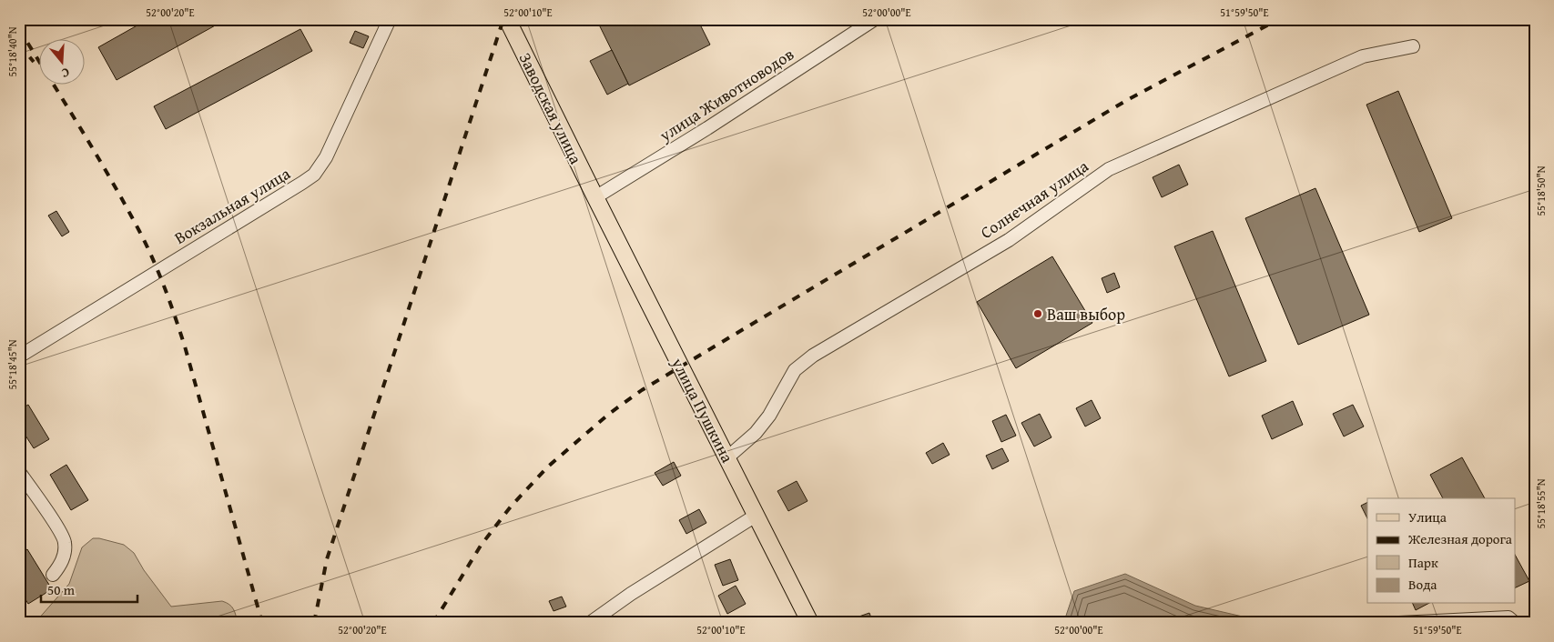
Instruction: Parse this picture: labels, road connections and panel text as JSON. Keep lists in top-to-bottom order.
{
  "streets": {
    "main road": ["Заводская улица", "улица Пушкина"],
    "street": ["улица Животноводов", "Солнечная улица", "Вокзальная улица"]
  },
  "crossings": [
    ["улица Животноводов", "Заводская улица"],
    ["улица Животноводов", "улица Пушкина"],
    ["Заводская улица", "улица Пушкина"],
    ["Солнечная улица", "улица Пушкина"]
  ],
  "places": ["Ваш выбор"],
  "legend": [
    "Улица",
    "Железная дорога",
    "Парк",
    "Вода"
  ],
  "scale_bar": "50 m",
  "north": "bottom",
  "coordinates": [
    "52°00'20\"E",
    "52°00'10\"E",
    "52°00'00\"E",
    "51°59'50\"E",
    "55°18'40\"N",
    "55°18'50\"N",
    "55°18'45\"N",
    "55°18'55\"N"
  ]
}
